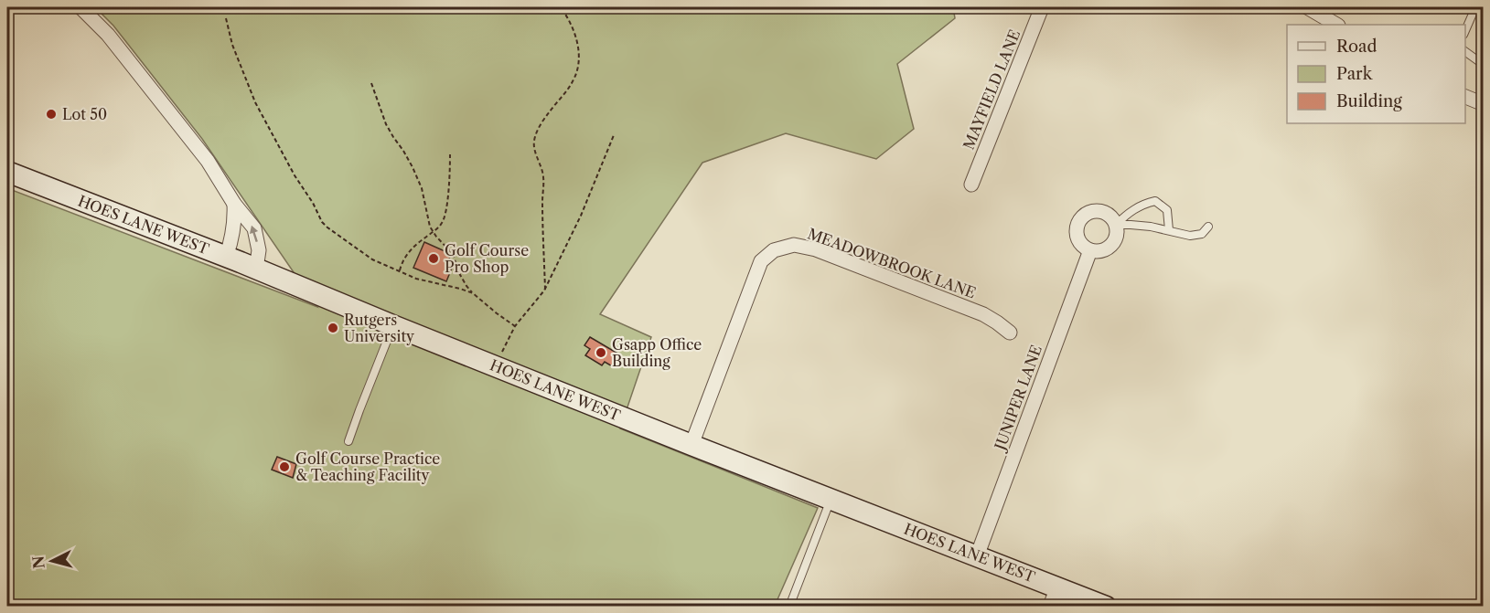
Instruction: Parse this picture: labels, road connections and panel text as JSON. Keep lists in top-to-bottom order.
{
  "streets": {
    "street": [
      "MAYFIELD LANE",
      "HOES LANE WEST",
      "MEADOWBROOK LANE",
      "JUNIPER LANE"
    ]
  },
  "crossings": [
    ["HOES LANE WEST", "MEADOWBROOK LANE"],
    ["HOES LANE WEST", "JUNIPER LANE"]
  ],
  "places": [
    "Lot 50",
    "Golf Course Pro Shop",
    "Rutgers University",
    "Gsapp Office Building",
    "Golf Course Practice & Teaching Facility"
  ],
  "legend": ["Road", "Park", "Building"],
  "north": "left"
}
